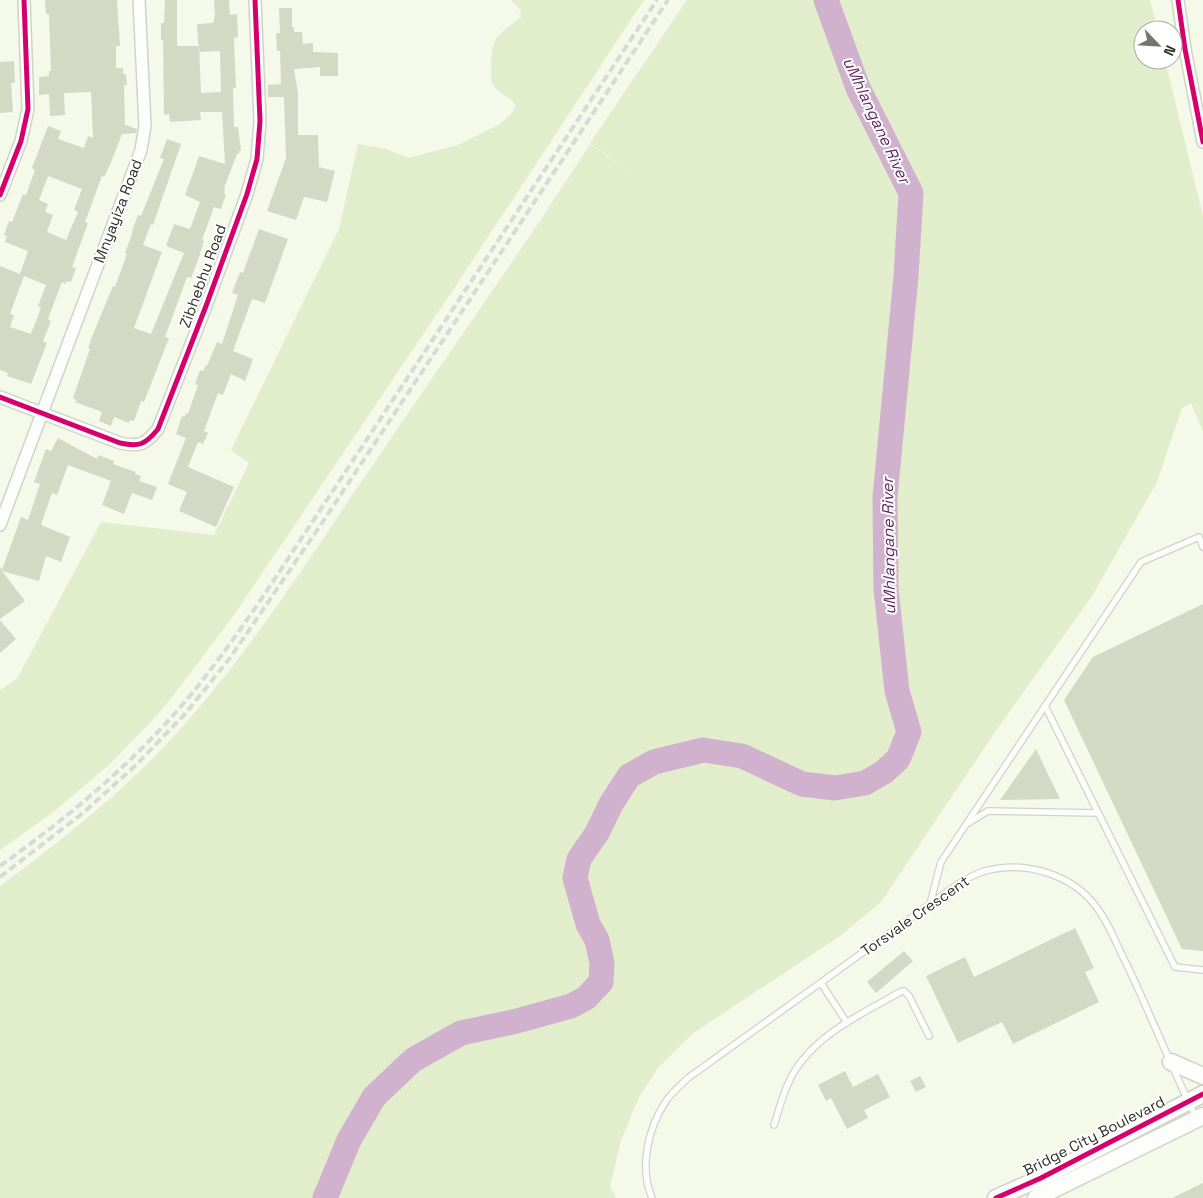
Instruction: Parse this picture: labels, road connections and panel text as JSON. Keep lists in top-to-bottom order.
{
  "streets": {
    "street": ["Mnyayiza Road", "Zibhebhu Road", "Bridge City Boulevard"],
    "lane": ["Torsvale Crescent"]
  },
  "crossings": [
    ["Mnyayiza Road", "Zibhebhu Road"],
    ["Torsvale Crescent", "Bridge City Boulevard"]
  ],
  "water": ["uMhlangane River"],
  "north": "bottom right"
}
